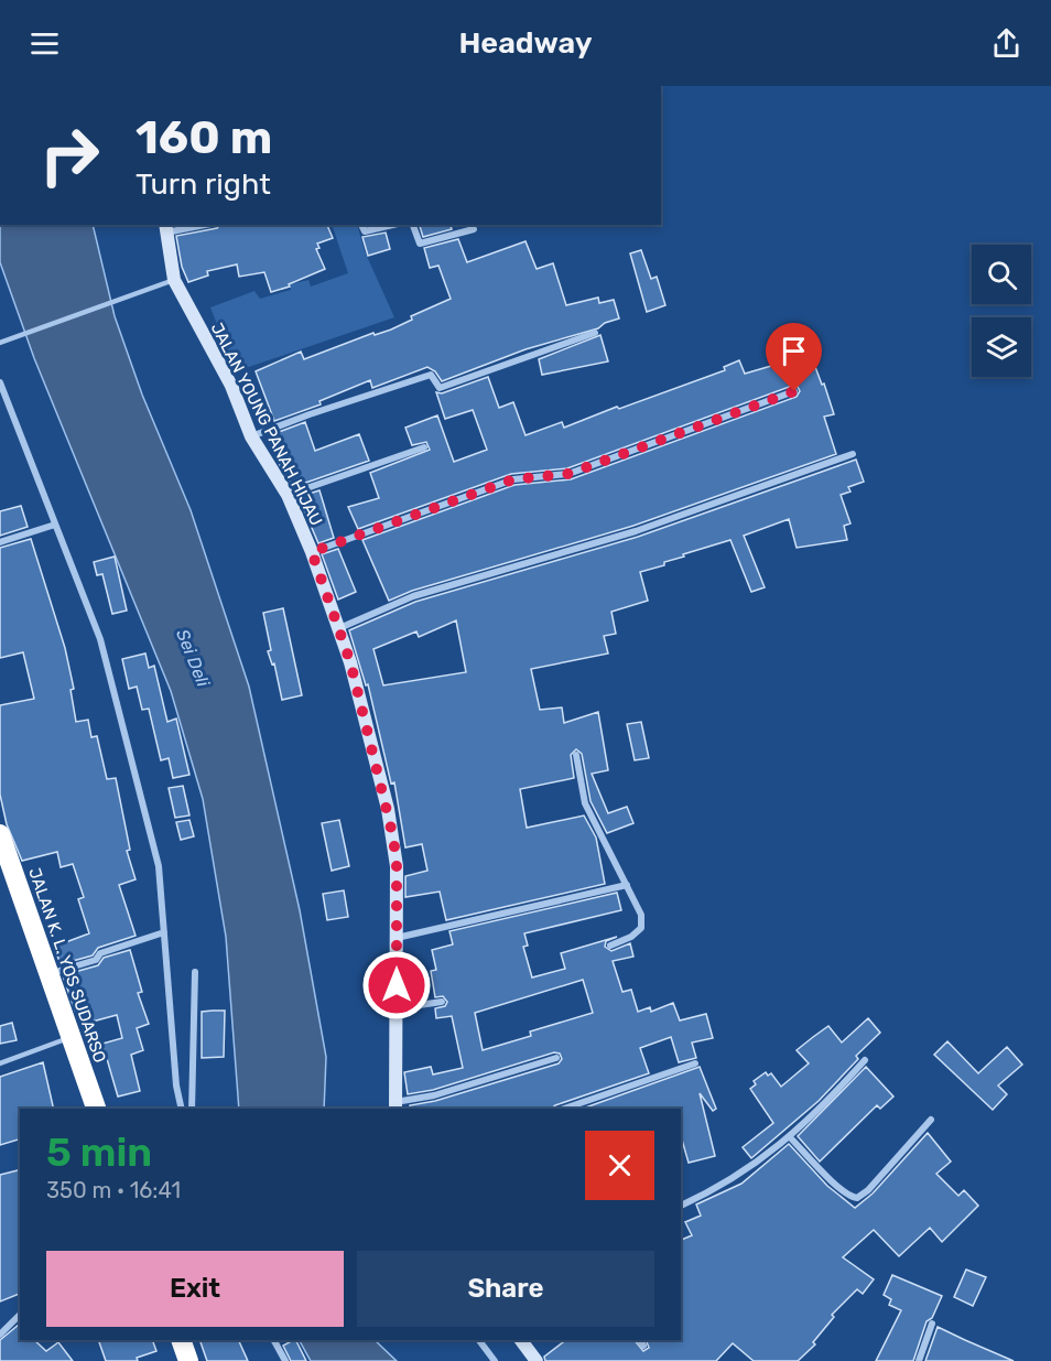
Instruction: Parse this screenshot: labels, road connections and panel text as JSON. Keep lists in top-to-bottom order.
{
  "streets": {
    "highway": ["JALAN K. L. YOS SUDARSO"],
    "street": ["JALAN YOUNG PANAH HIJAU"]
  },
  "water": ["Sei Deli"],
  "page": {
    "header": "Headway",
    "turn": ["160 m", "Turn right"],
    "heading": ["5 min", "350 m · 16:41"],
    "buttons": ["Exit", "Share"]
  }
}
